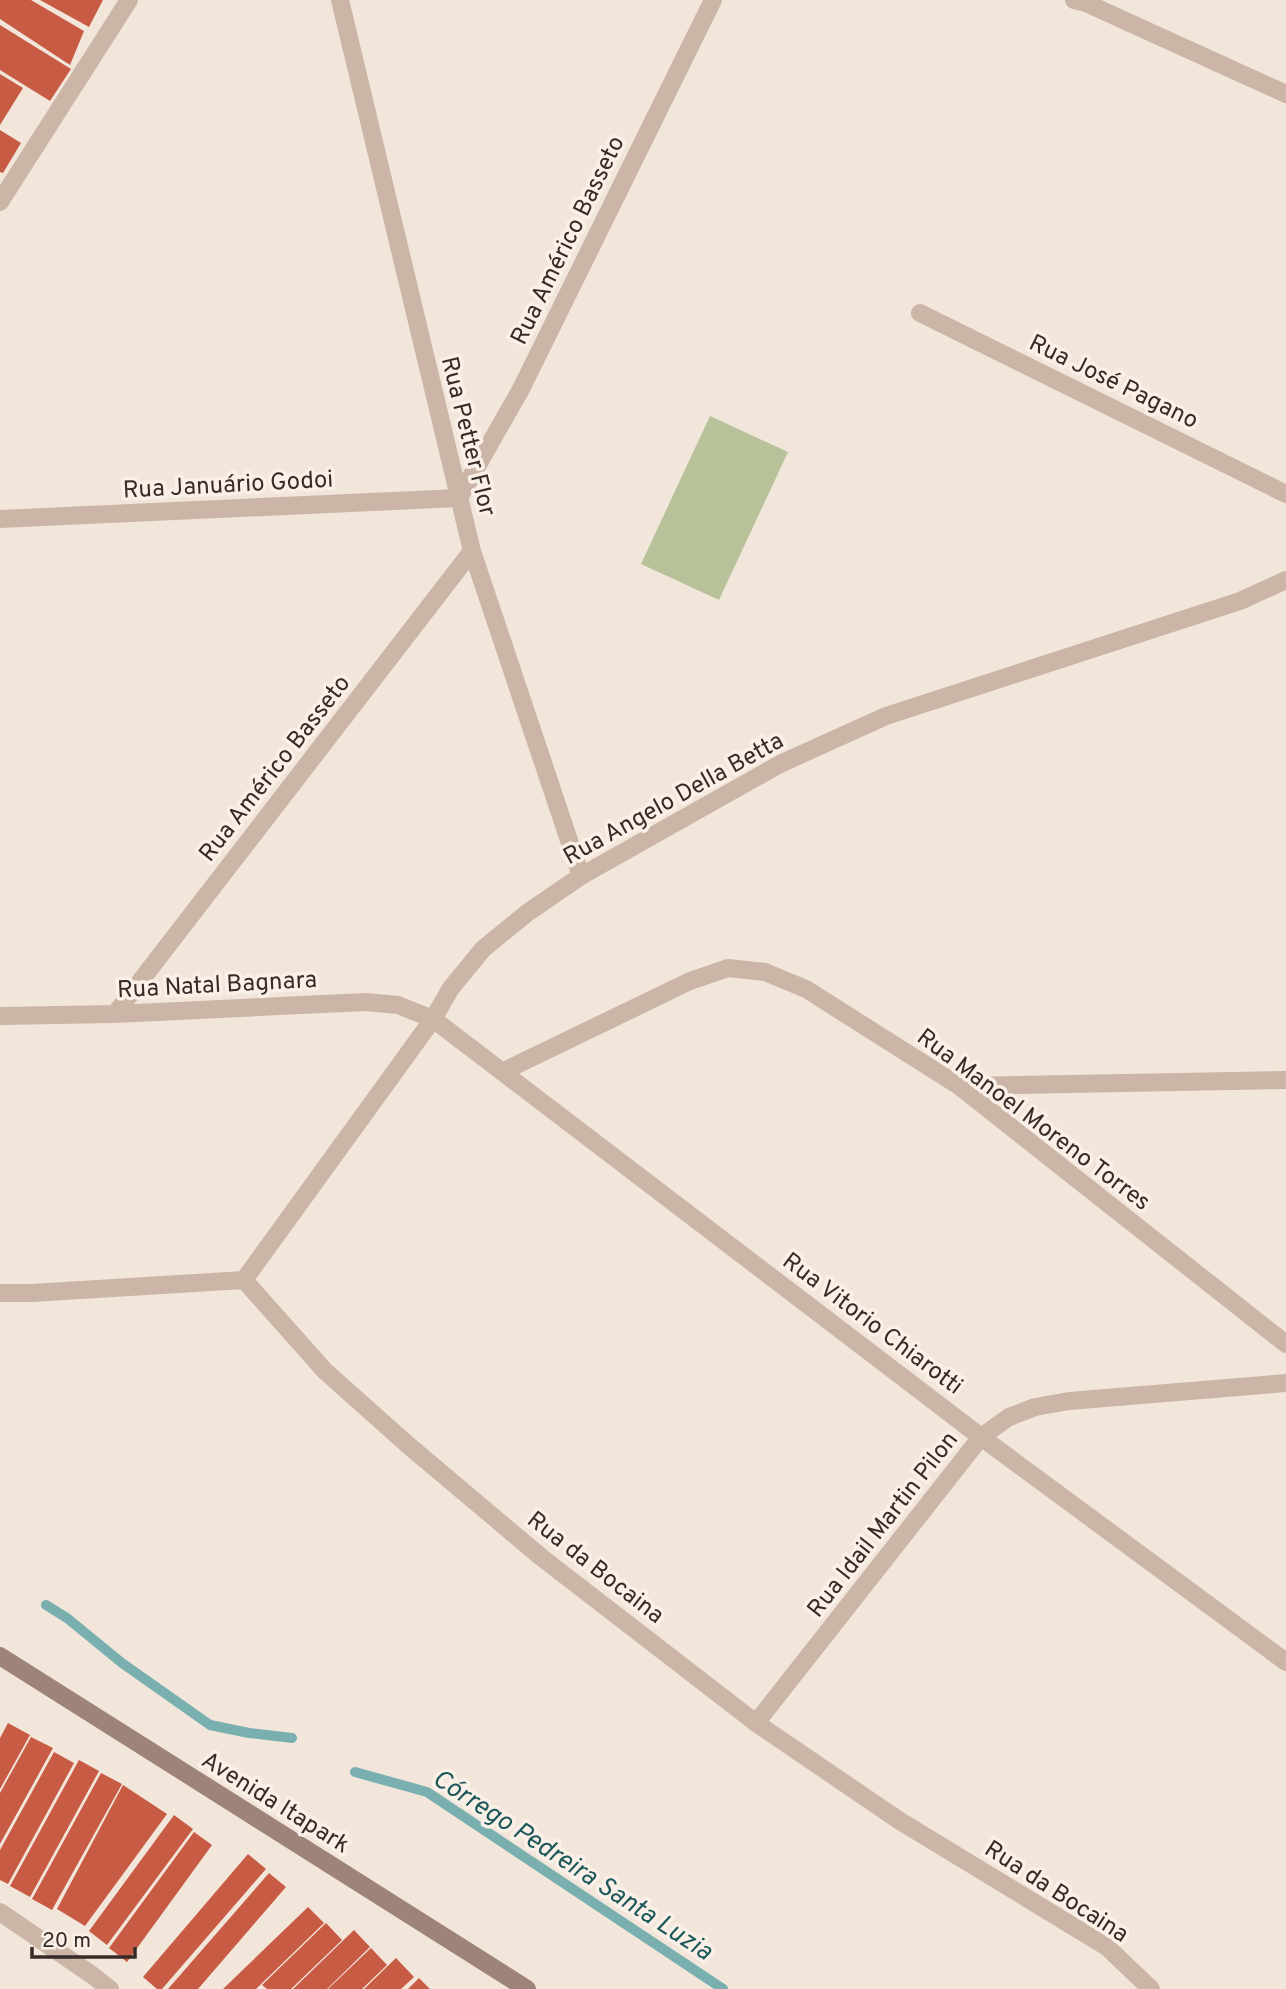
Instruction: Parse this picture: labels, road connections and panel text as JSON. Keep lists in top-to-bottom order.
{
  "streets": {
    "main road": ["Avenida Itapark"],
    "street": [
      "Rua Américo Basseto",
      "Rua José Pagano",
      "Rua Petter Flor",
      "Rua Januário Godoi",
      "Rua Angelo Della Betta",
      "Rua Natal Bagnara",
      "Rua Manoel Moreno Torres",
      "Rua Vitorio Chiarotti",
      "Rua Idail Martin Pilon",
      "Rua da Bocaina"
    ]
  },
  "crossings": [
    ["Rua Américo Basseto", "Rua Petter Flor"],
    ["Rua Américo Basseto", "Rua Januário Godoi"],
    ["Rua Américo Basseto", "Rua Natal Bagnara"],
    ["Rua Petter Flor", "Rua Januário Godoi"],
    ["Rua Petter Flor", "Rua Angelo Della Betta"],
    ["Rua Angelo Della Betta", "Rua Natal Bagnara"],
    ["Rua Angelo Della Betta", "Rua Vitorio Chiarotti"],
    ["Rua Angelo Della Betta", "Rua da Bocaina"],
    ["Rua Natal Bagnara", "Rua Vitorio Chiarotti"],
    ["Rua Manoel Moreno Torres", "Rua Vitorio Chiarotti"],
    ["Rua Vitorio Chiarotti", "Rua Idail Martin Pilon"],
    ["Rua Idail Martin Pilon", "Rua da Bocaina"]
  ],
  "water": ["Córrego Pedreira Santa Luzia"],
  "scale_bar": "20 m"
}
